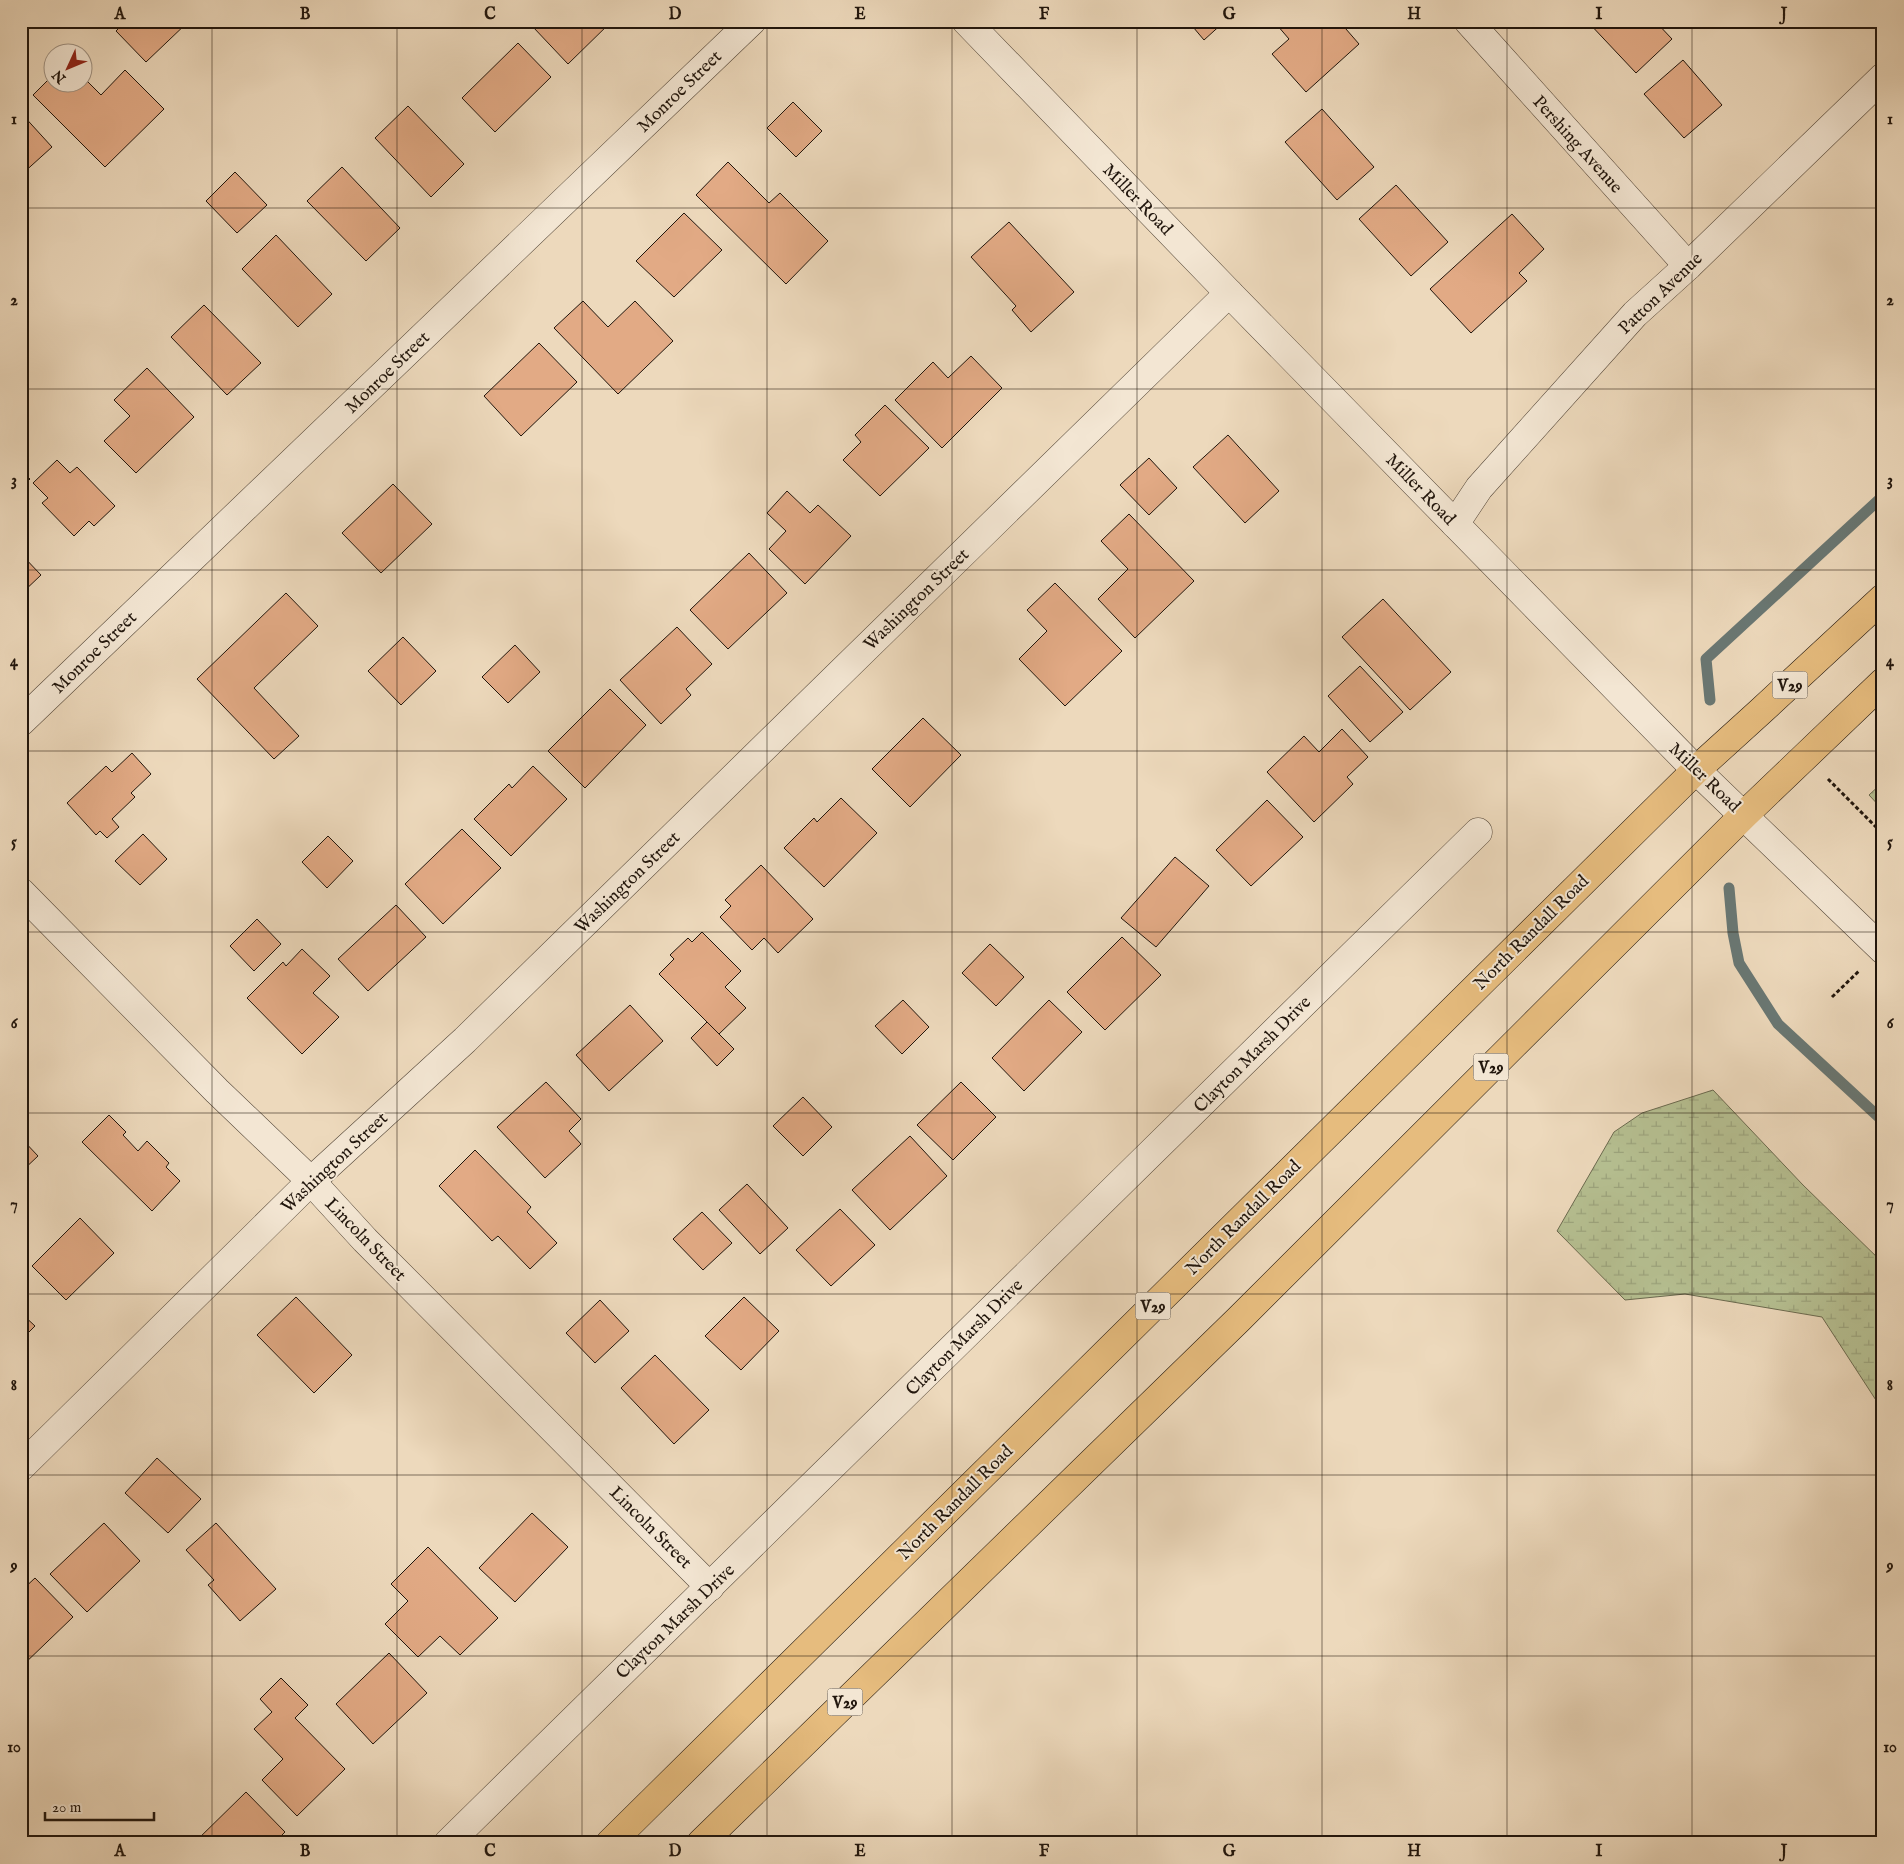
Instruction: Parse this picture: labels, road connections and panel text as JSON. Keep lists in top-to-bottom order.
{
  "streets": {
    "main road": ["V29", "North Randall Road"],
    "street": [
      "Monroe Street",
      "Pershing Avenue",
      "Miller Road",
      "Patton Avenue",
      "Washington Street",
      "Clayton Marsh Drive",
      "Lincoln Street"
    ]
  },
  "crossings": [
    ["Pershing Avenue", "Patton Avenue"],
    ["Miller Road", "Patton Avenue"],
    ["Miller Road", "Washington Street"],
    ["Miller Road", "V29"],
    ["Miller Road", "North Randall Road"],
    ["Washington Street", "Lincoln Street"],
    ["Clayton Marsh Drive", "Lincoln Street"]
  ],
  "scale_bar": "20 m",
  "north": "bottom left",
  "grid": {
    "columns": [
      "A",
      "B",
      "C",
      "D",
      "E",
      "F",
      "G",
      "H",
      "I",
      "J"
    ],
    "rows": [
      "1",
      "2",
      "3",
      "4",
      "5",
      "6",
      "7",
      "8",
      "9",
      "10"
    ]
  }
}
